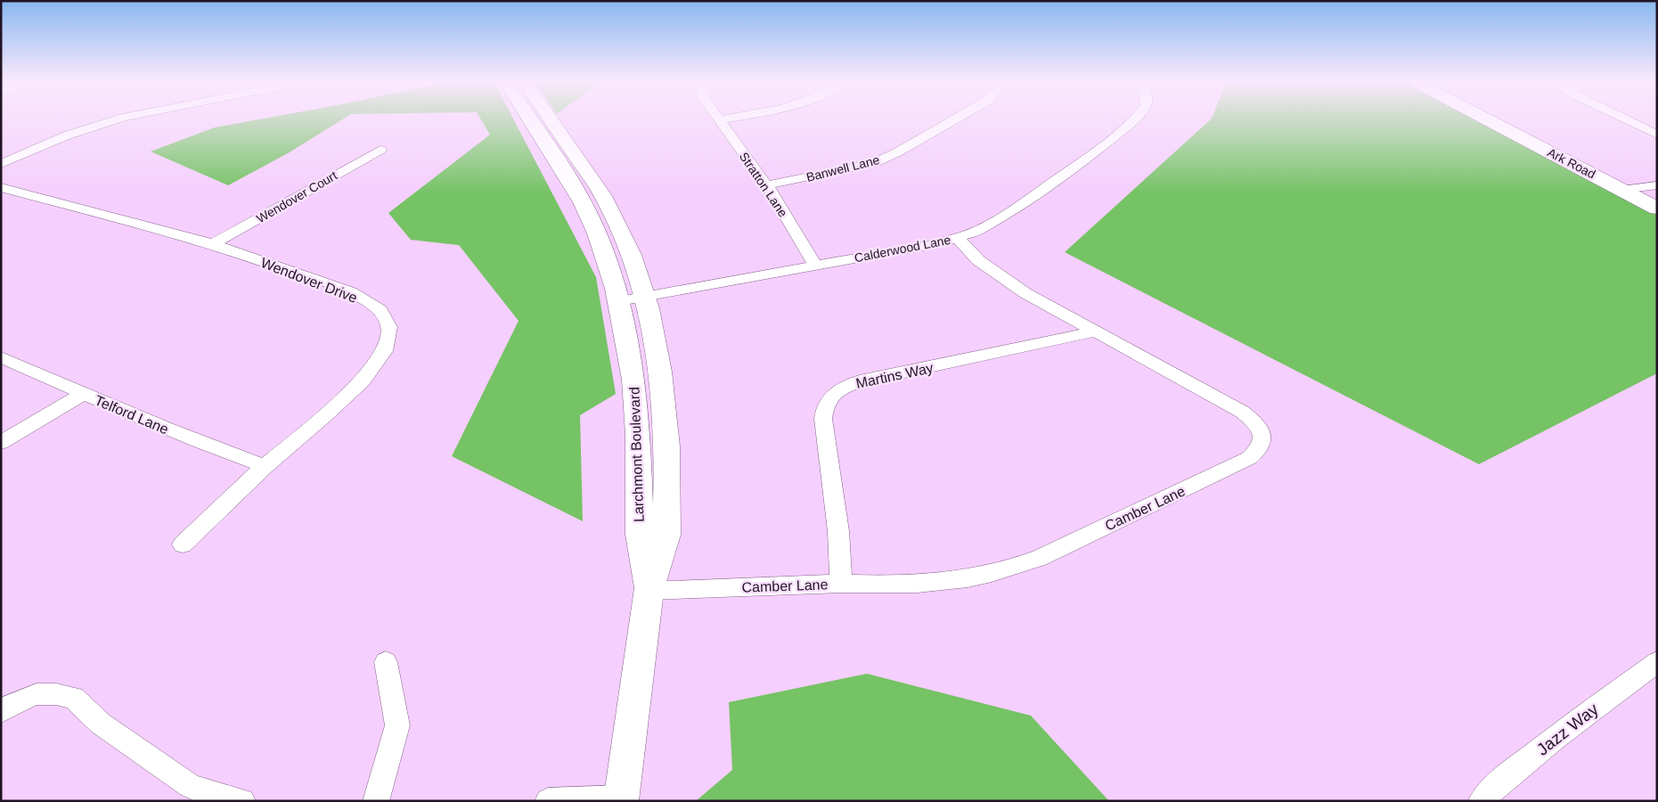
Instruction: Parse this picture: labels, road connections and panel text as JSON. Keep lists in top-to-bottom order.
{
  "streets": {
    "street": [
      "Ark Road",
      "Banwell Lane",
      "Stratton Lane",
      "Wendover Court",
      "Calderwood Lane",
      "Wendover Drive",
      "Martins Way",
      "Telford Lane",
      "Larchmont Boulevard",
      "Camber Lane",
      "Jazz Way"
    ]
  },
  "crossings": [
    ["Banwell Lane", "Stratton Lane"],
    ["Stratton Lane", "Calderwood Lane"],
    ["Wendover Court", "Wendover Drive"],
    ["Calderwood Lane", "Larchmont Boulevard"],
    ["Calderwood Lane", "Camber Lane"],
    ["Wendover Drive", "Telford Lane"],
    ["Martins Way", "Camber Lane"],
    ["Larchmont Boulevard", "Camber Lane"]
  ]
}
